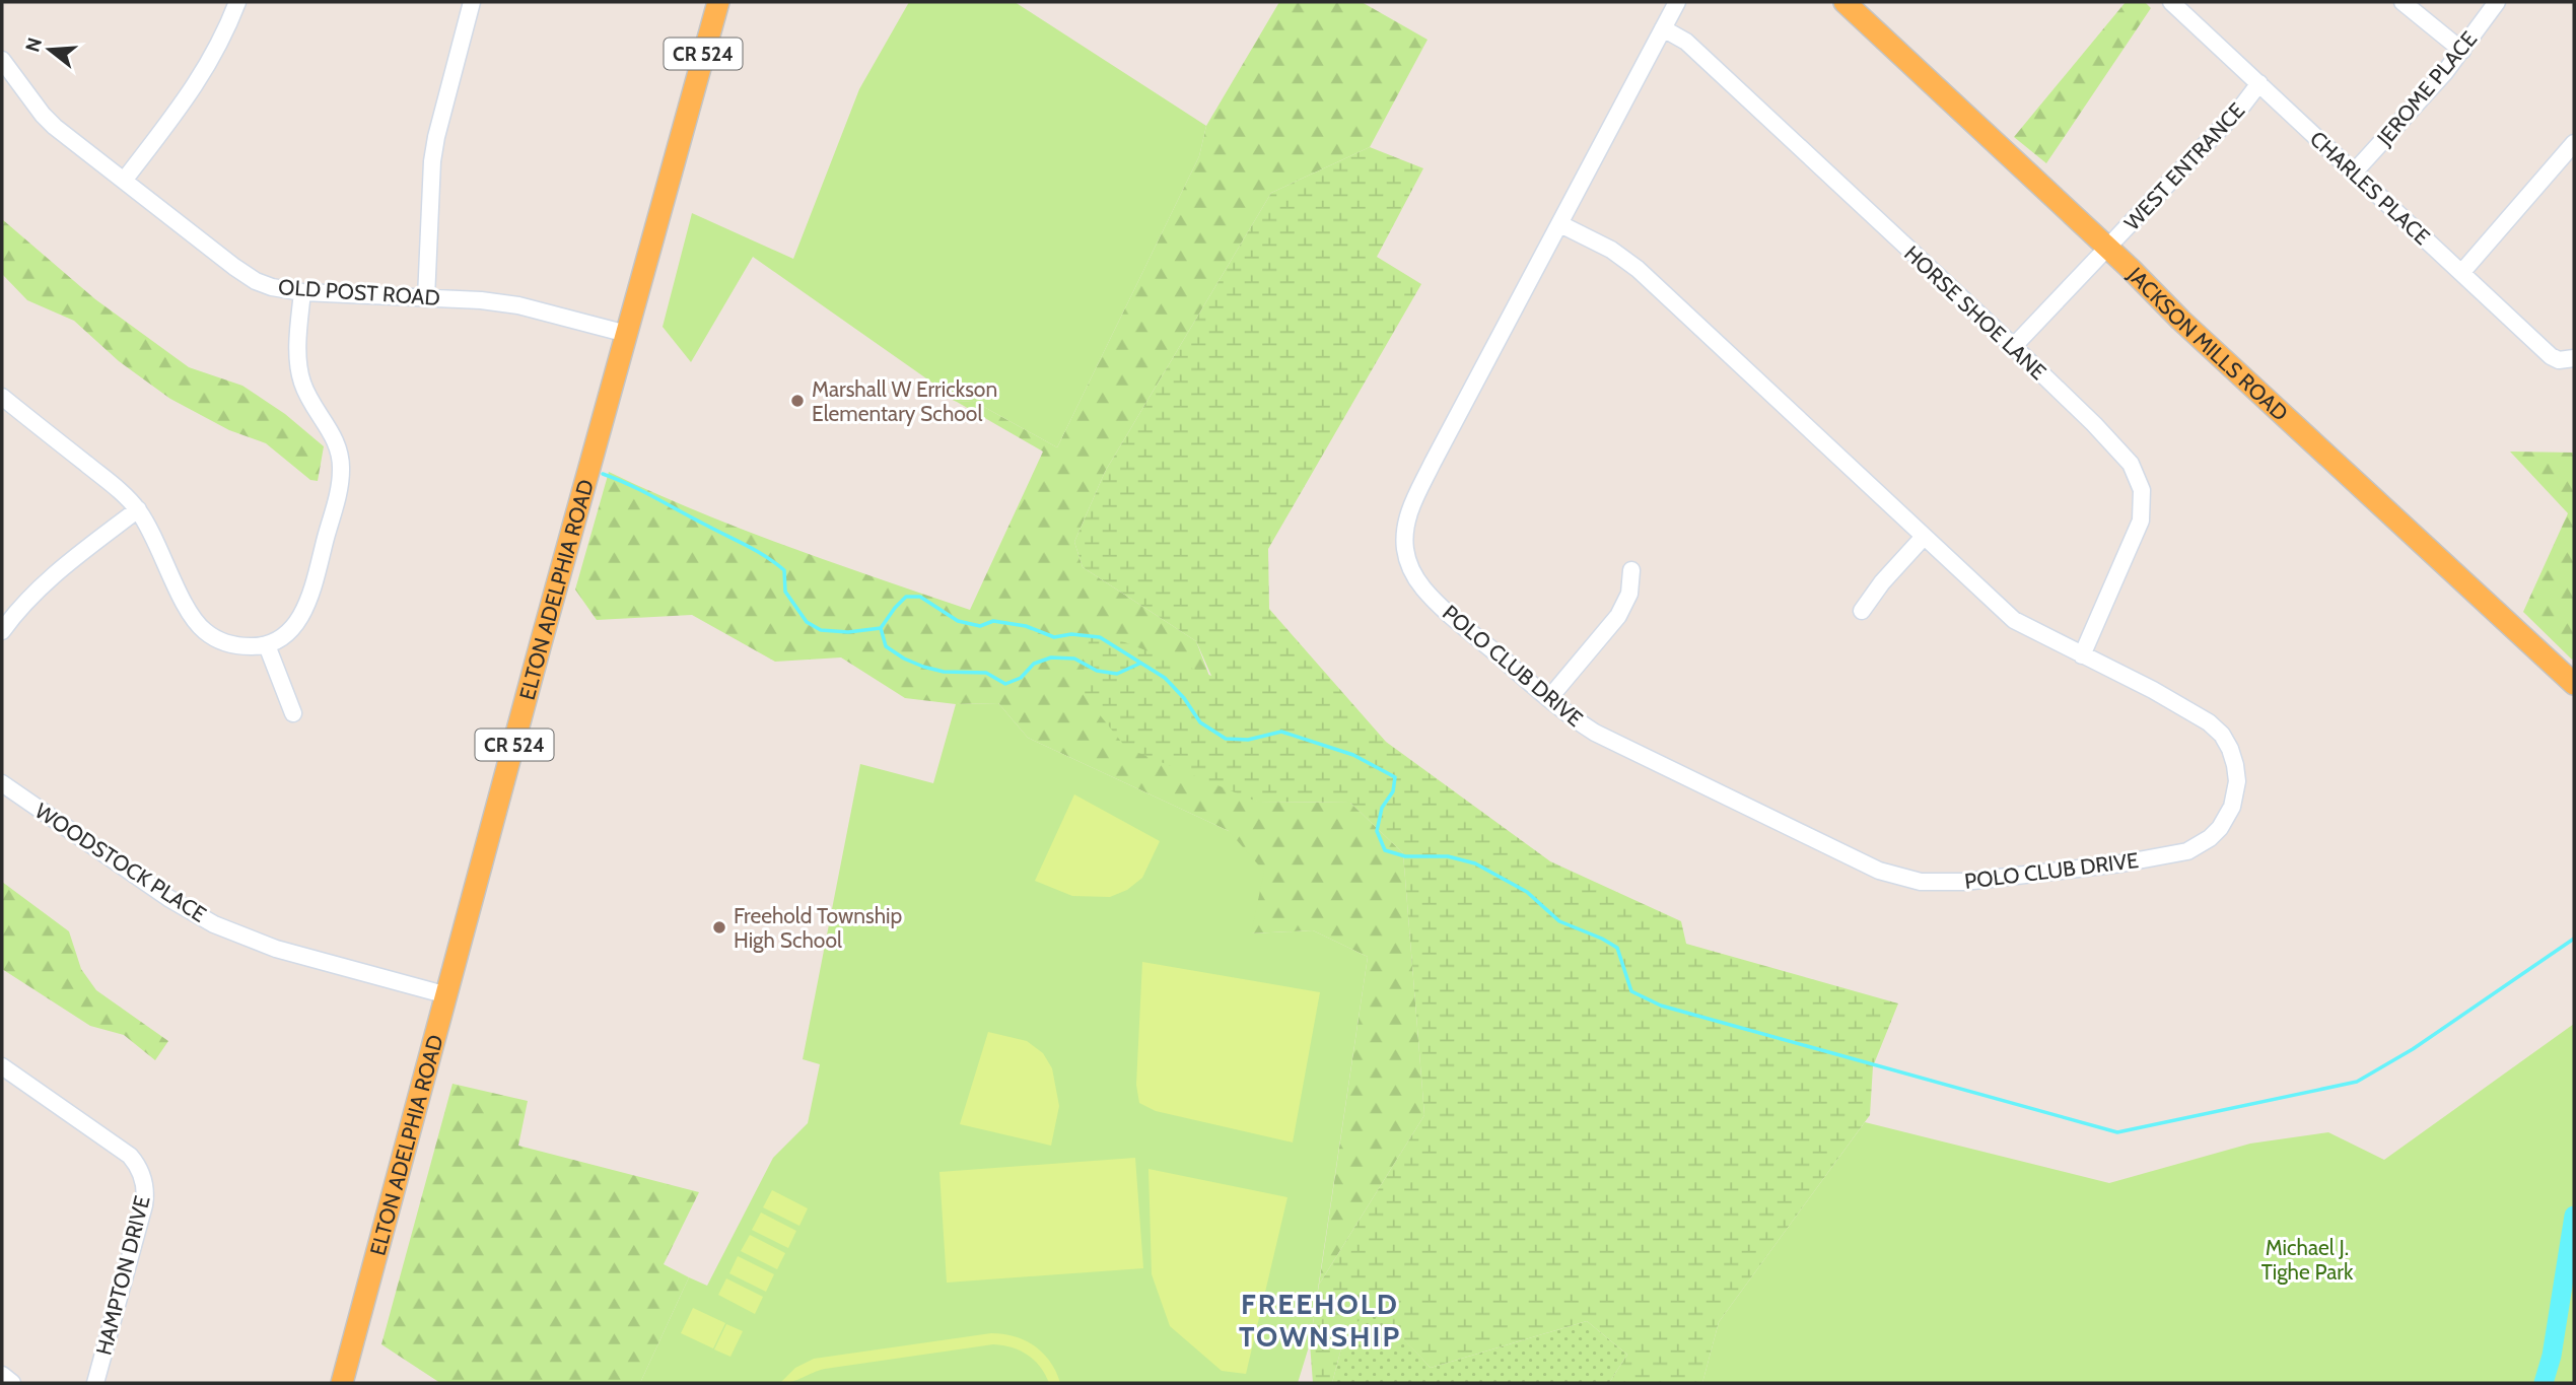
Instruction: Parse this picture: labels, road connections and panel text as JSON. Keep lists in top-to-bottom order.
{
  "streets": {
    "main road": ["CR 524", "JACKSON MILLS ROAD", "ELTON ADELPHIA ROAD"],
    "street": [
      "JEROME PLACE",
      "WEST ENTRANCE",
      "CHARLES PLACE",
      "OLD POST ROAD",
      "HORSE SHOE LANE",
      "POLO CLUB DRIVE",
      "WOODSTOCK PLACE",
      "HAMPTON DRIVE"
    ]
  },
  "crossings": [
    ["JEROME PLACE", "CHARLES PLACE"],
    ["WEST ENTRANCE", "CHARLES PLACE"],
    ["WEST ENTRANCE", "HORSE SHOE LANE"],
    ["WEST ENTRANCE", "JACKSON MILLS ROAD"],
    ["OLD POST ROAD", "ELTON ADELPHIA ROAD"],
    ["HORSE SHOE LANE", "POLO CLUB DRIVE"],
    ["ELTON ADELPHIA ROAD", "WOODSTOCK PLACE"]
  ],
  "districts": ["FREEHOLD TOWNSHIP"],
  "parks": ["Michael J. Tighe Park"],
  "places": ["Marshall W Errickson Elementary School", "Freehold Township High School"],
  "north": "left"
}
